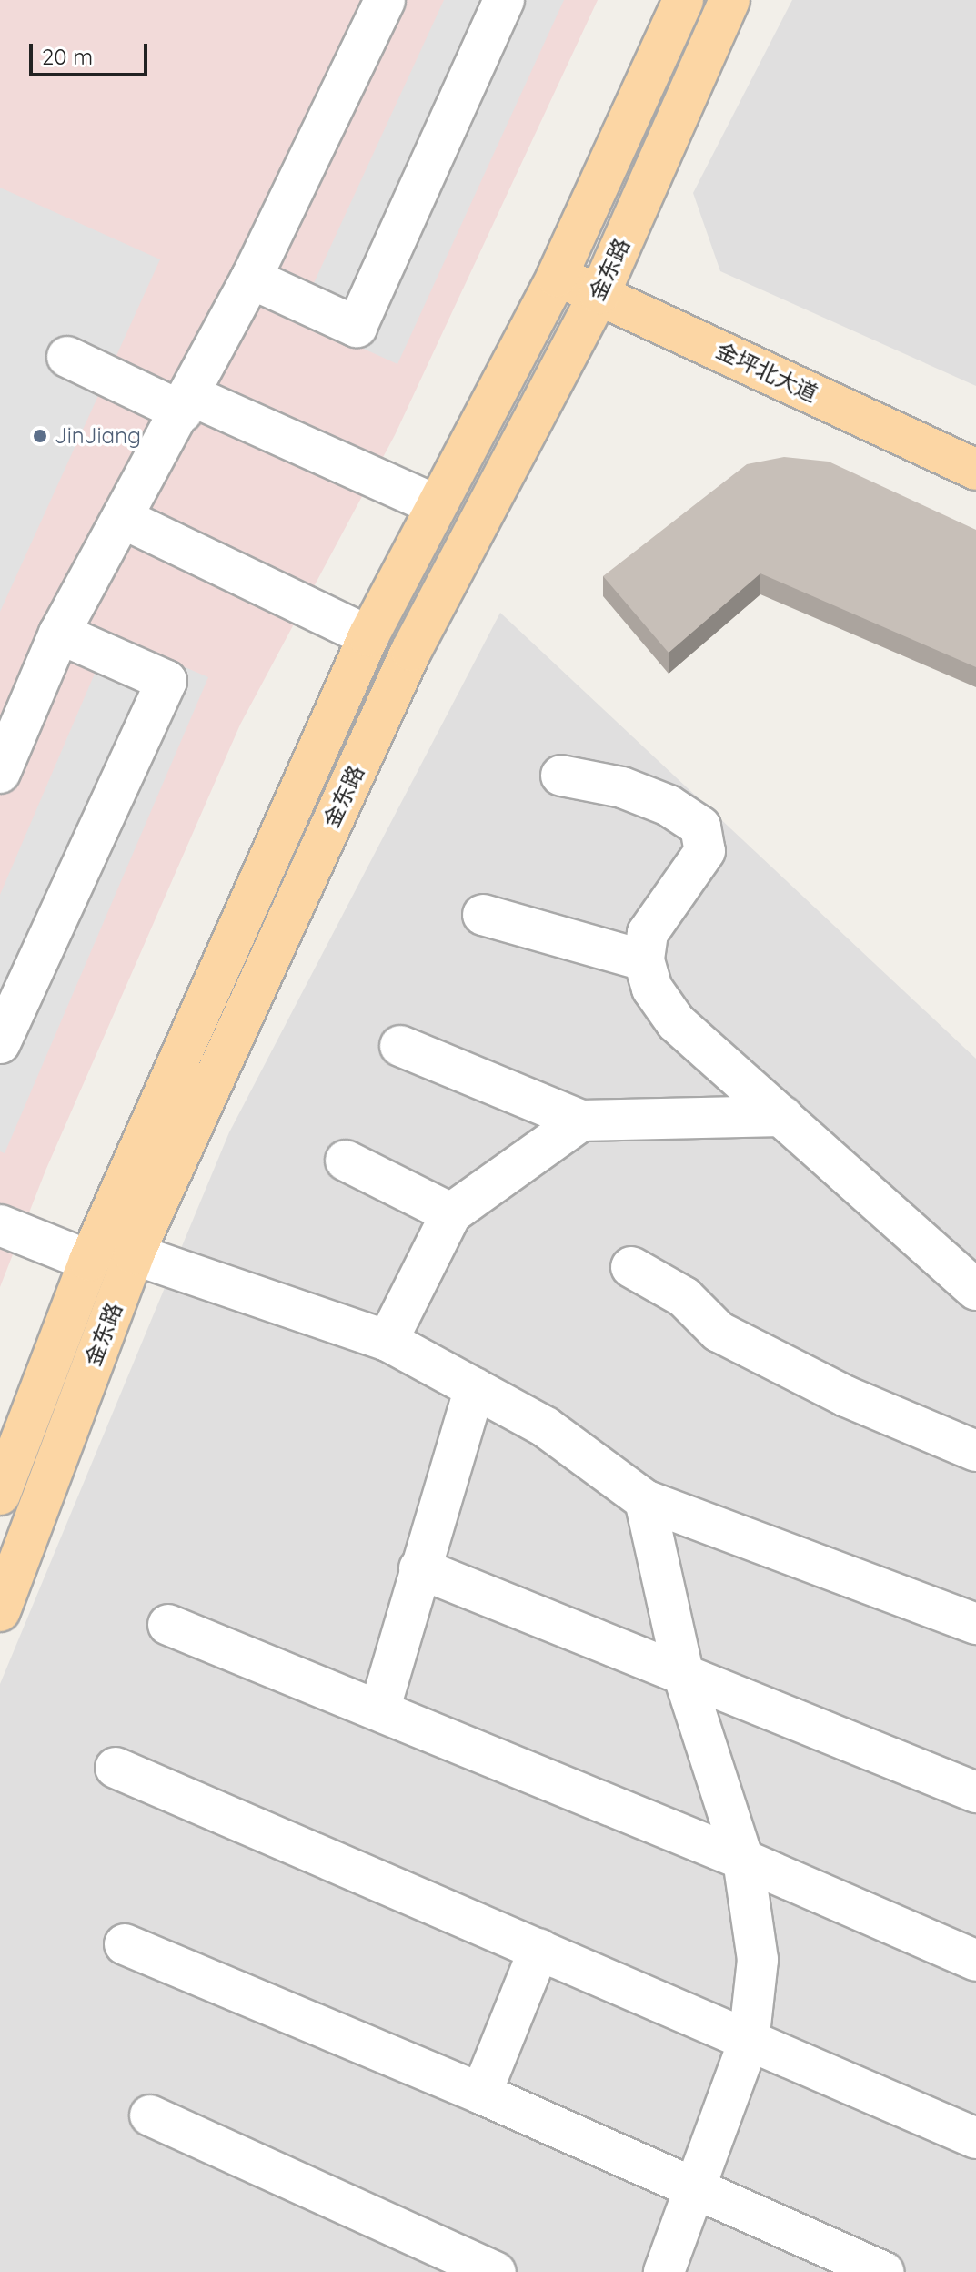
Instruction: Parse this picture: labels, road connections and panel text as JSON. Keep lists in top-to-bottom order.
{
  "streets": {
    "main road": ["金东路", "金坪北大道"]
  },
  "crossings": [
    ["金东路", "金坪北大道"]
  ],
  "places": ["JinJiang"],
  "scale_bar": "20 m"
}
